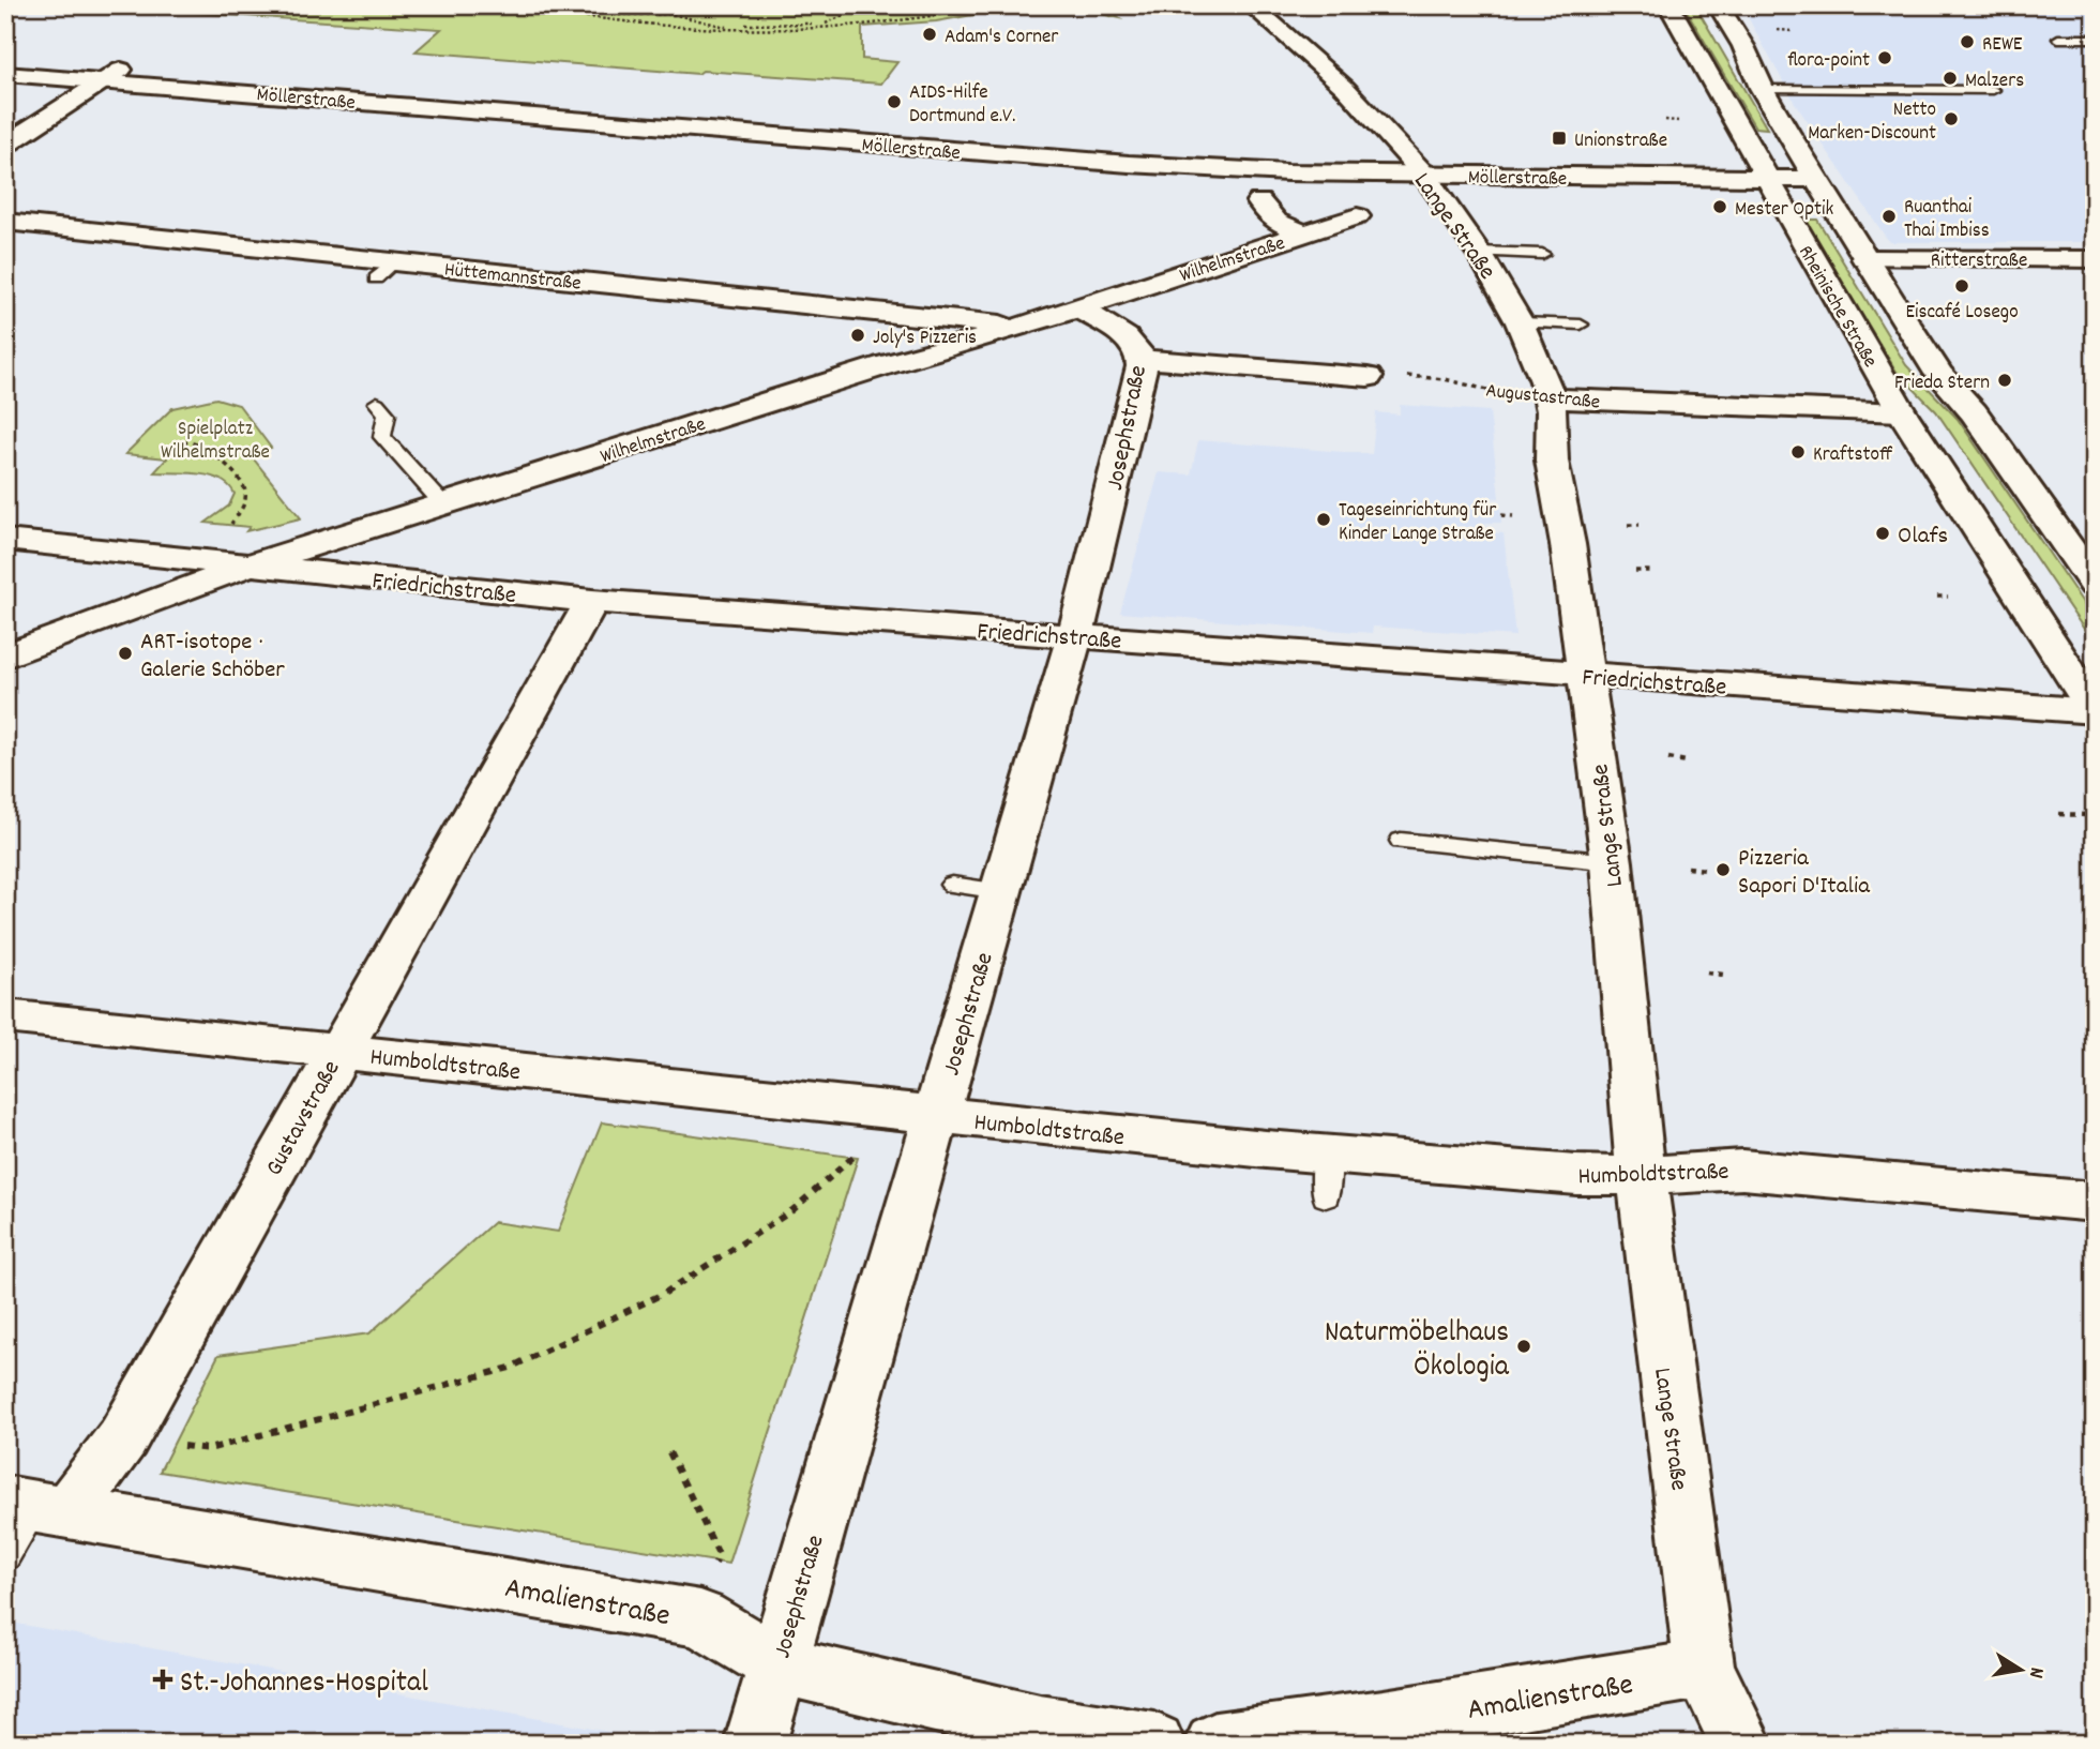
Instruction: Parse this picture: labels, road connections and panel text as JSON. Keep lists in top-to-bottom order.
{
  "streets": {
    "street": [
      "Möllerstraße",
      "Lange Straße",
      "Wilhelmstraße",
      "Ritterstraße",
      "Hüttemannstraße",
      "Rheinische Straße",
      "Augustastraße",
      "Josephstraße",
      "Friedrichstraße",
      "Humboldtstraße",
      "Gustavstraße",
      "Amalienstraße"
    ]
  },
  "crossings": [
    ["Möllerstraße", "Lange Straße"],
    ["Möllerstraße", "Rheinische Straße"],
    ["Lange Straße", "Augustastraße"],
    ["Lange Straße", "Friedrichstraße"],
    ["Lange Straße", "Humboldtstraße"],
    ["Lange Straße", "Amalienstraße"],
    ["Wilhelmstraße", "Hüttemannstraße"],
    ["Wilhelmstraße", "Josephstraße"],
    ["Wilhelmstraße", "Friedrichstraße"],
    ["Ritterstraße", "Rheinische Straße"],
    ["Rheinische Straße", "Augustastraße"],
    ["Rheinische Straße", "Friedrichstraße"],
    ["Josephstraße", "Friedrichstraße"],
    ["Josephstraße", "Humboldtstraße"],
    ["Josephstraße", "Amalienstraße"],
    ["Friedrichstraße", "Gustavstraße"],
    ["Humboldtstraße", "Gustavstraße"],
    ["Gustavstraße", "Amalienstraße"]
  ],
  "parks": ["Spielplatz Wilhelmstraße"],
  "places": {
    "other": [
      "Adam's Corner",
      "REWE",
      "flora-point",
      "Malzers",
      "AIDS-Hilfe Dortmund e.V.",
      "Netto Marken-Discount",
      "Mester Optik",
      "Ruanthai Thai Imbiss",
      "Eiscafé Losego",
      "Joly's Pizzeris",
      "Frieda Stern",
      "Kraftstoff",
      "Tageseinrichtung für Kinder Lange Straße",
      "Olafs",
      "ART-isotope · Galerie Schöber",
      "Pizzeria Sapori D'Italia",
      "Naturmöbelhaus Ökologia"
    ],
    "transit": ["Unionstraße"],
    "health": ["St.-Johannes-Hospital"]
  },
  "north": "right"
}
